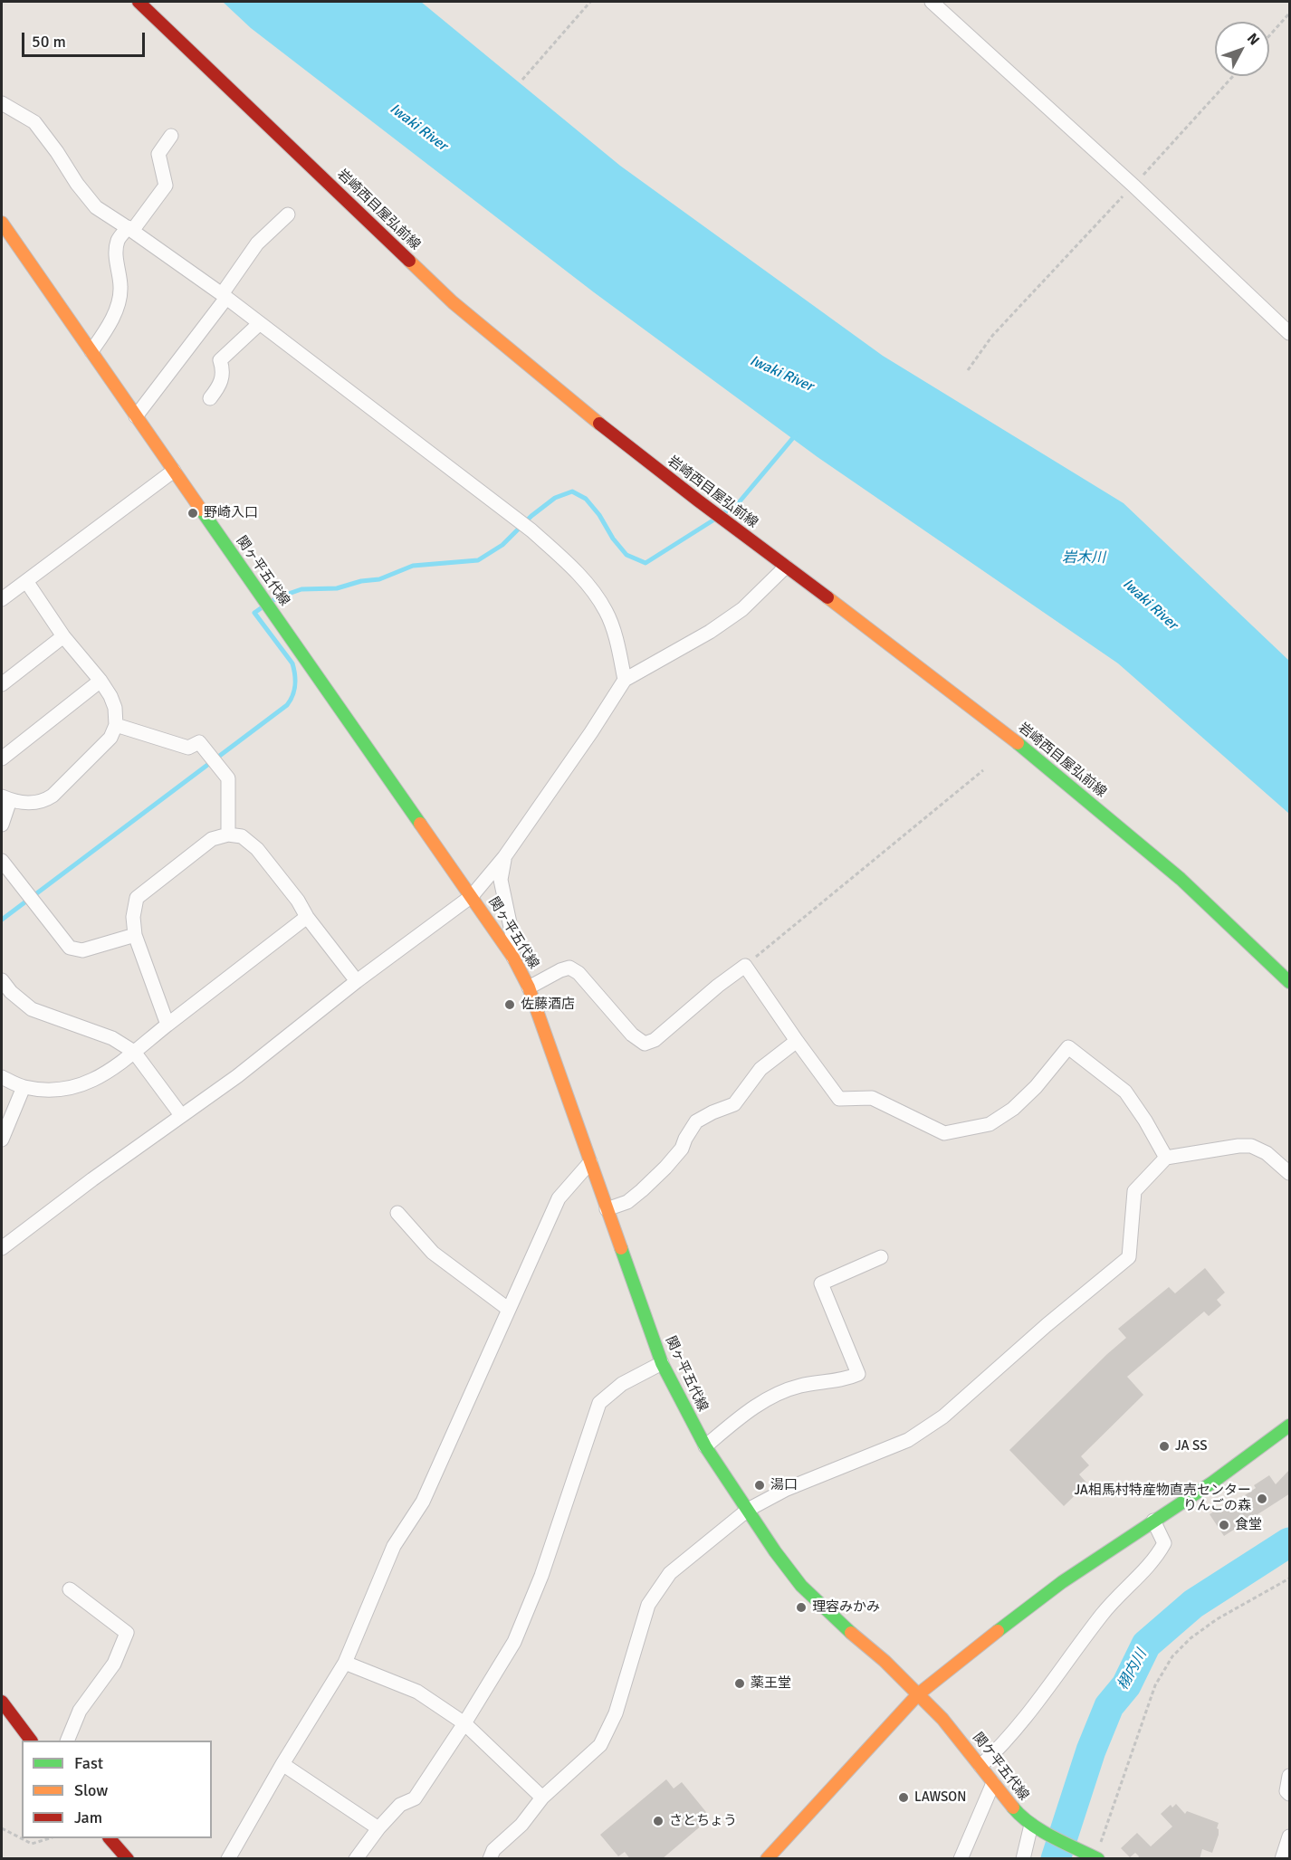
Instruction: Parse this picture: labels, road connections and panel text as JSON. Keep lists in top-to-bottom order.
{
  "streets": {
    "main road": ["岩崎西目屋弘前線", "関ヶ平五代線", "関ケ平五代線"]
  },
  "crossings": [
    ["関ヶ平五代線", "関ケ平五代線"]
  ],
  "water": ["Iwaki River", "岩木川", "栩内川"],
  "places": [
    "野崎入口",
    "佐藤酒店",
    "JA SS",
    "湯口",
    "JA相馬村特産物直売センター りんごの森",
    "食堂",
    "理容みかみ",
    "薬王堂",
    "LAWSON",
    "さとちょう"
  ],
  "legend": ["Fast", "Slow", "Jam"],
  "scale_bar": "50 m",
  "north": "top right"
}
